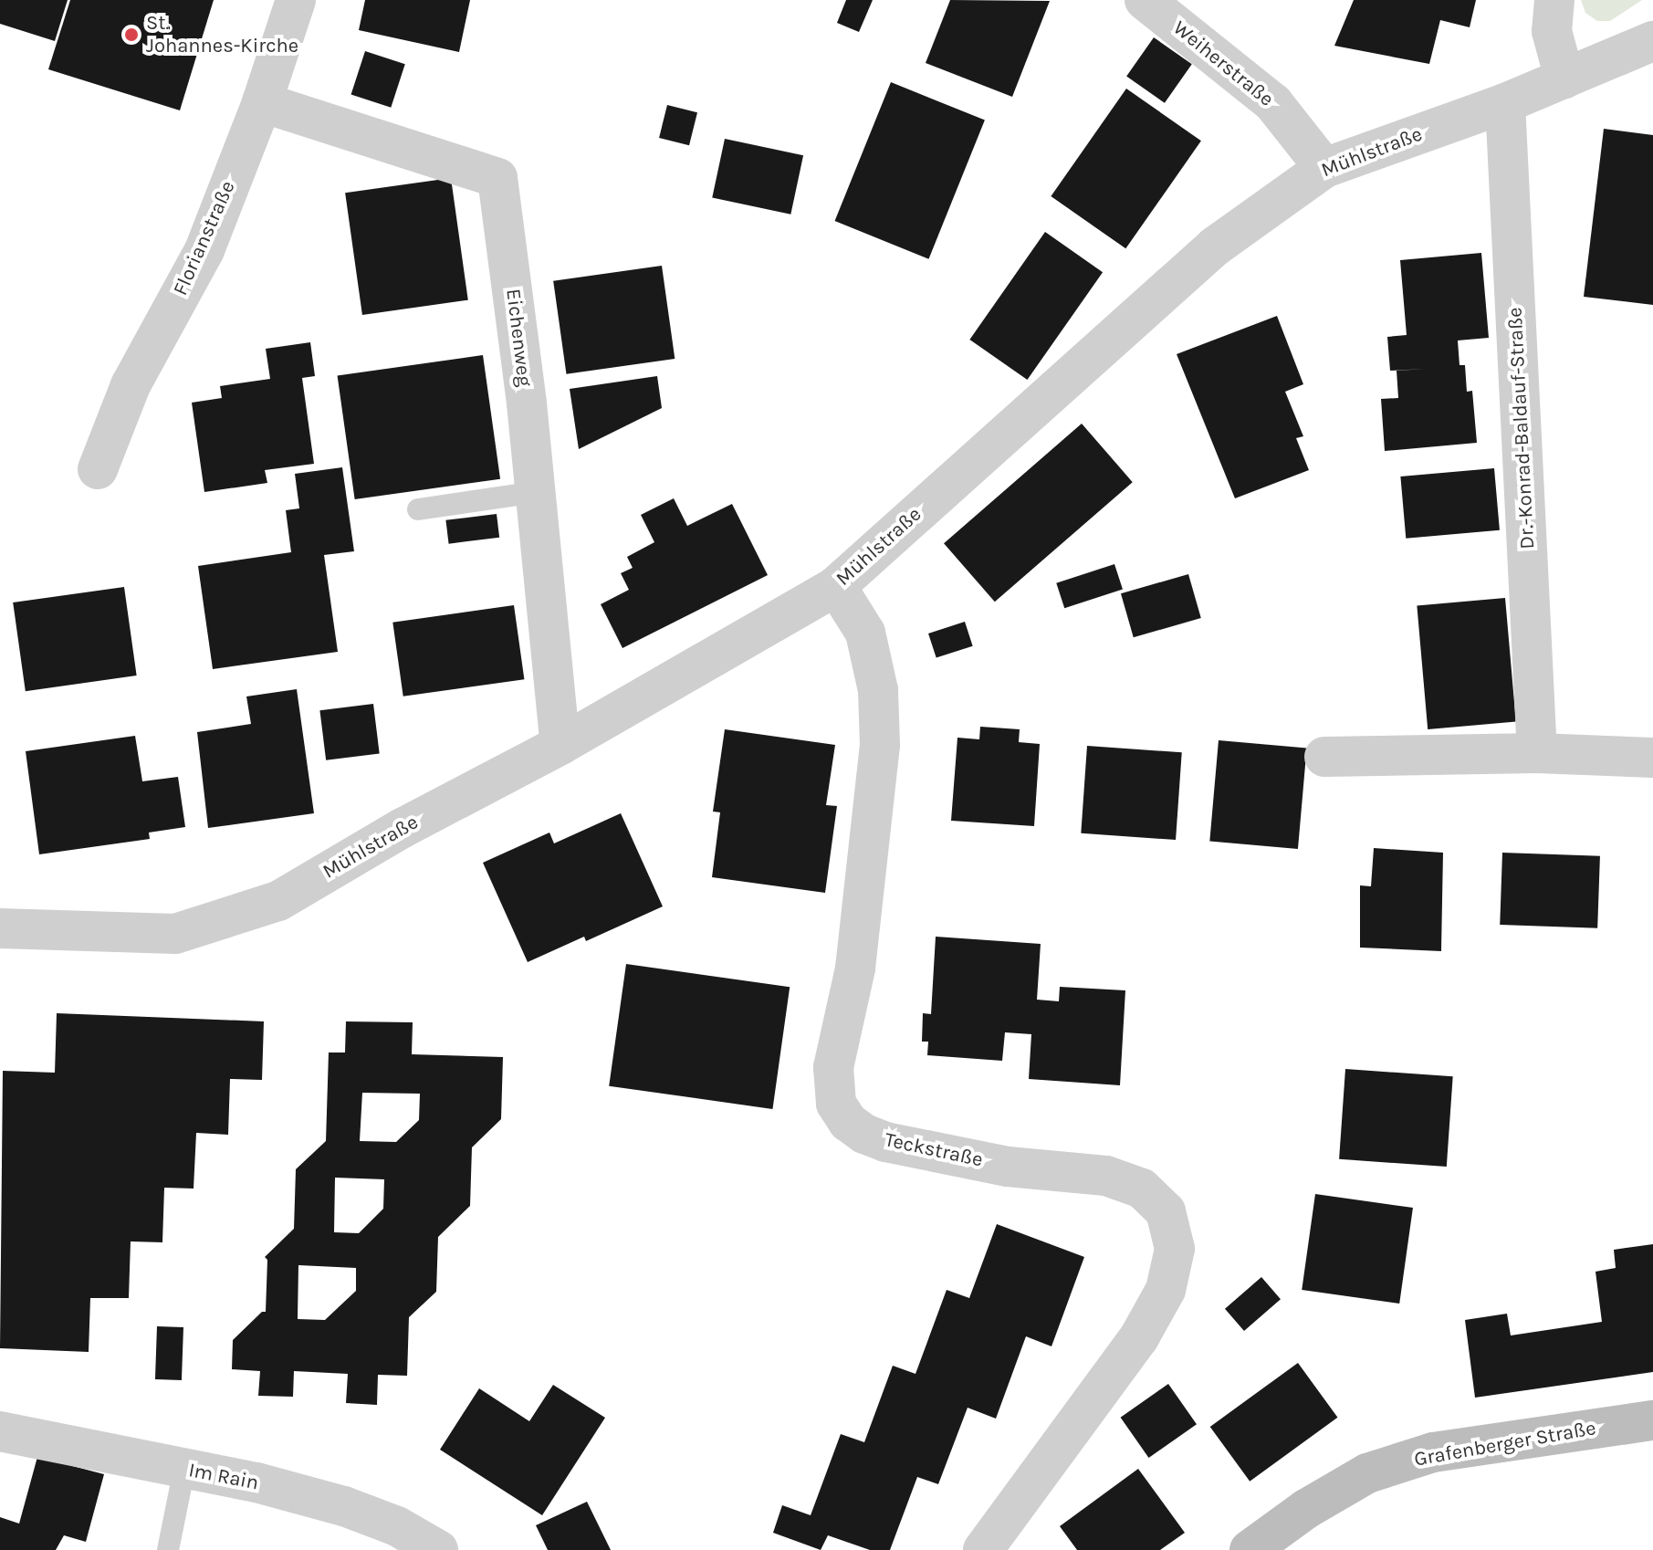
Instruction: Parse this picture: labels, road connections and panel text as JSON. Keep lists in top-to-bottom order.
{
  "streets": {
    "street": [
      "Weiherstraße",
      "Mühlstraße",
      "Florianstraße",
      "Eichenweg",
      "Dr.-Konrad-Baldauf-Straße",
      "Teckstraße",
      "Grafenberger Straße",
      "Im Rain"
    ]
  },
  "crossings": [
    ["Weiherstraße", "Mühlstraße"],
    ["Mühlstraße", "Eichenweg"],
    ["Mühlstraße", "Dr.-Konrad-Baldauf-Straße"],
    ["Mühlstraße", "Teckstraße"],
    ["Florianstraße", "Eichenweg"]
  ],
  "places": ["St. Johannes-Kirche"]
}
